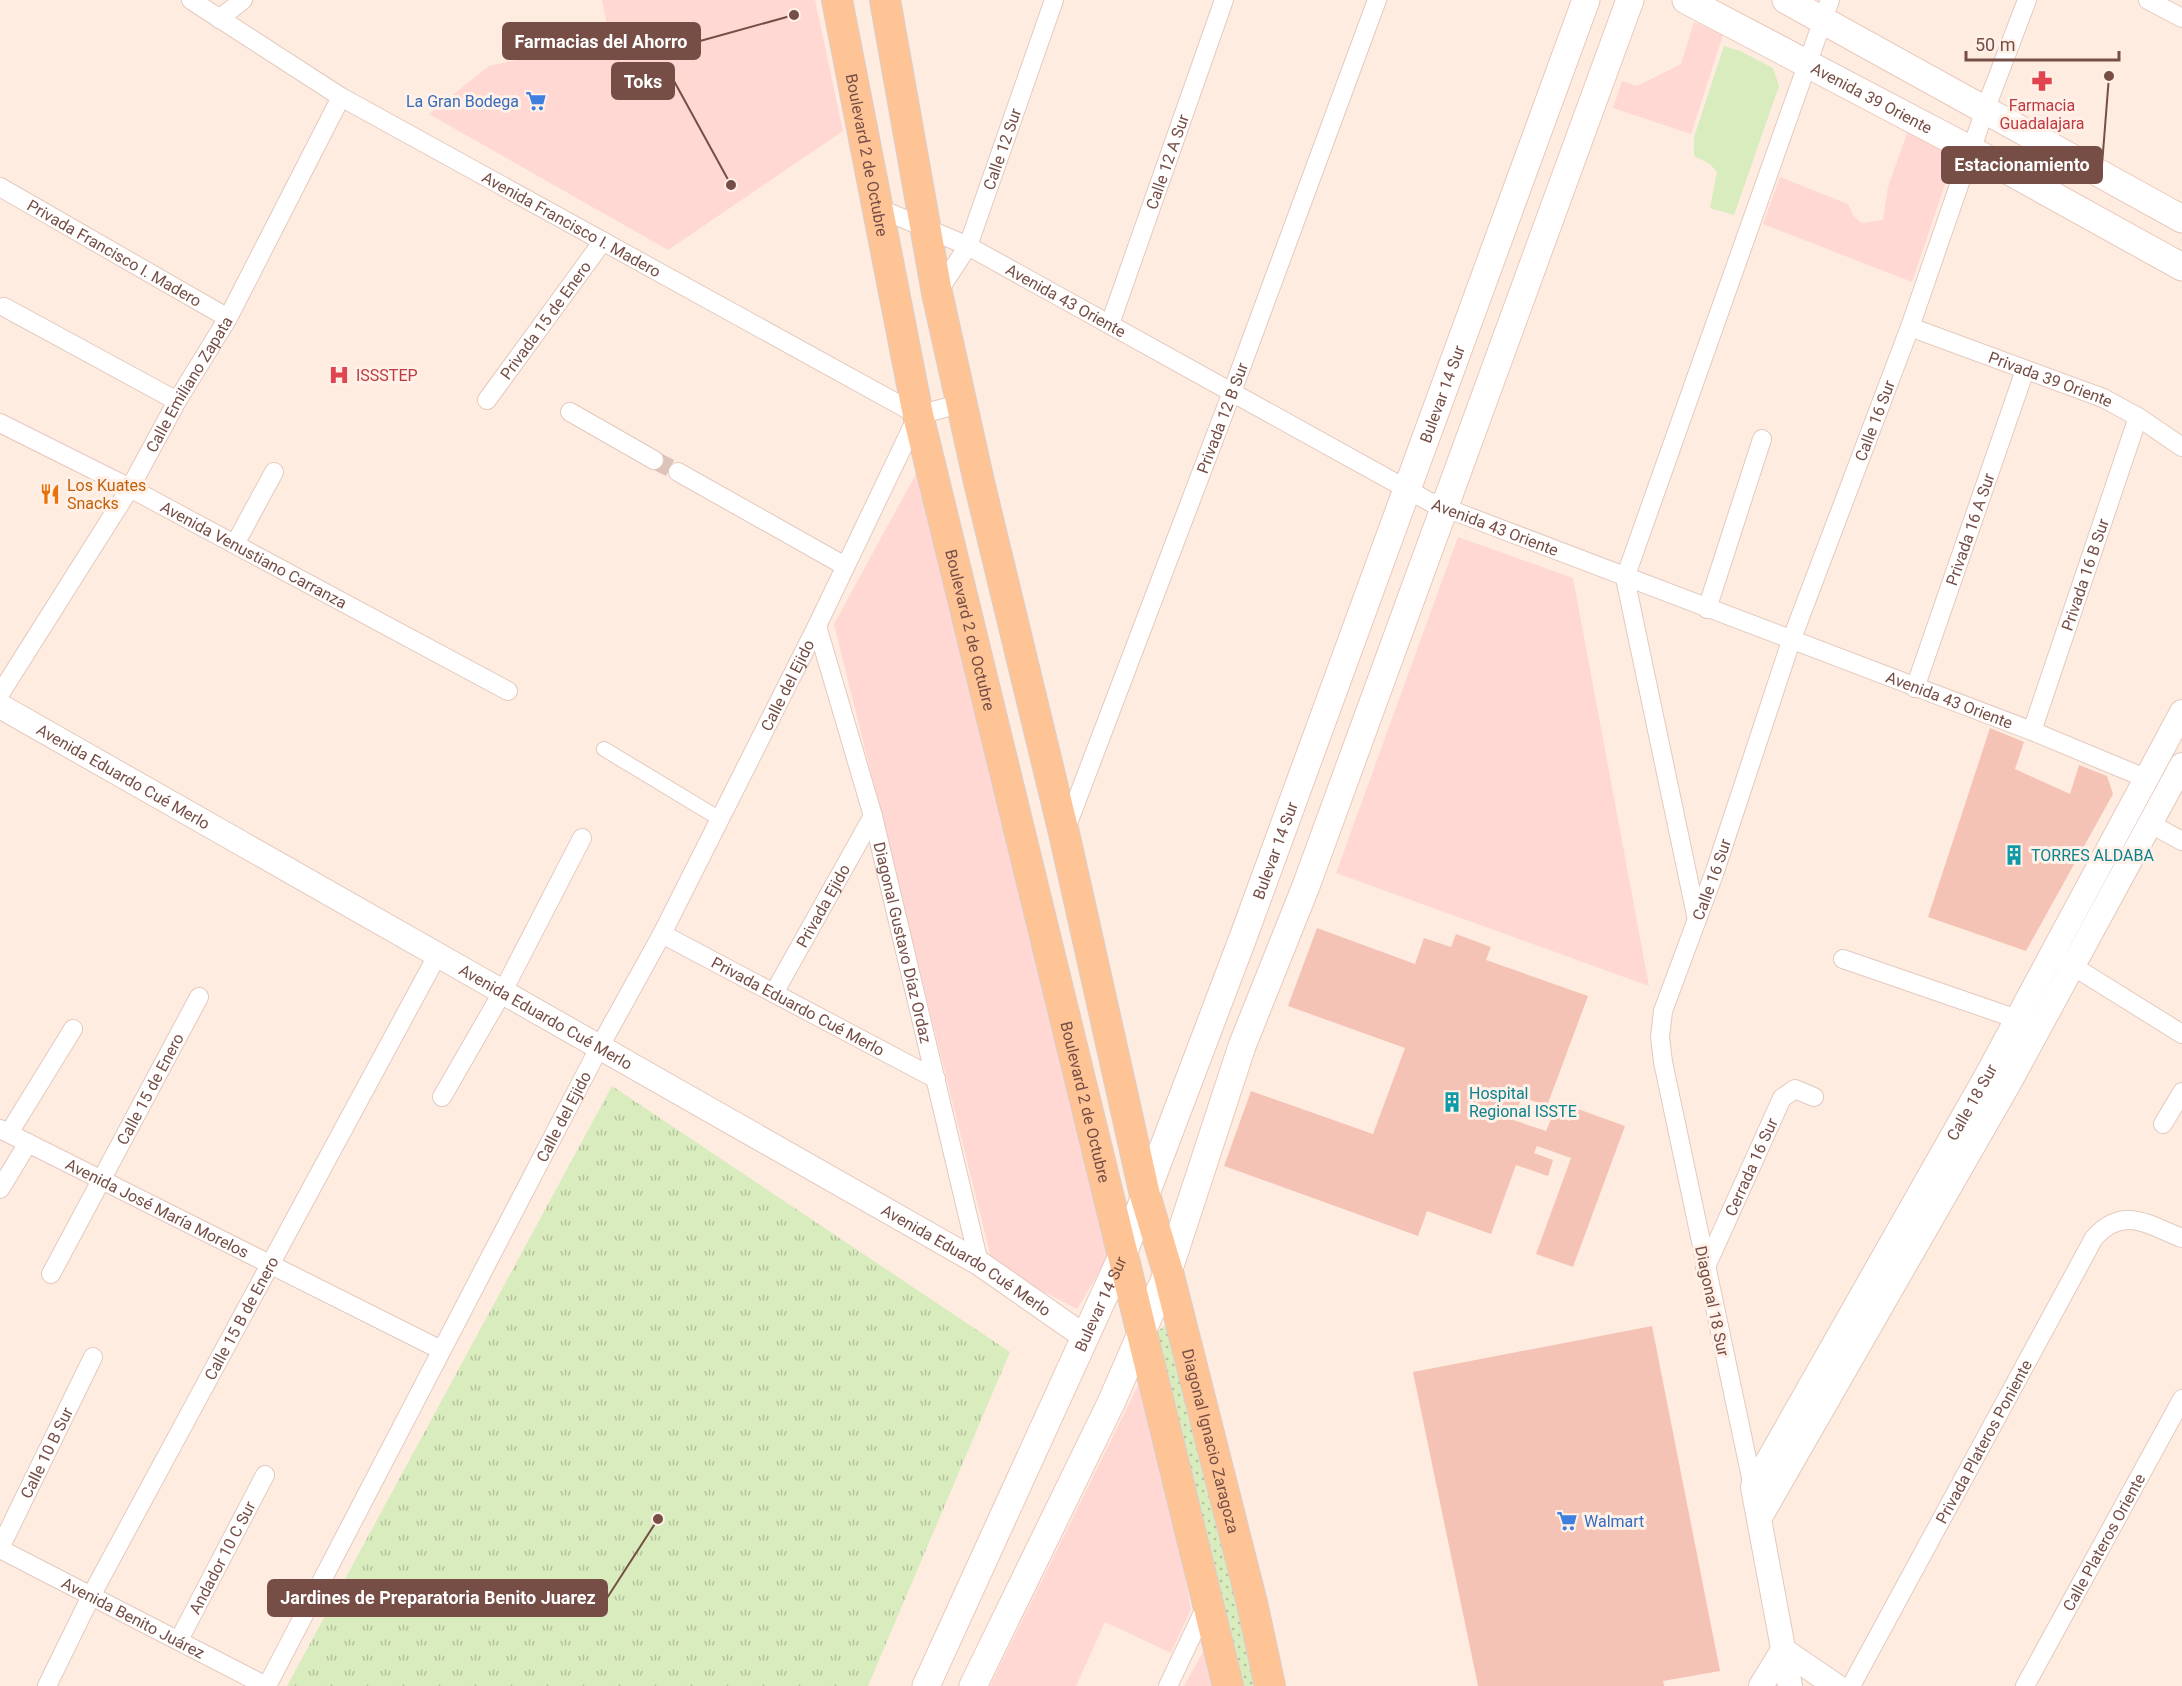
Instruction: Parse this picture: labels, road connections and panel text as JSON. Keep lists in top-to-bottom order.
{
  "streets": {
    "main road": [
      "Avenida 39 Oriente",
      "Boulevard 2 de Octubre",
      "Bulevar 14 Sur",
      "Diagonal Ignacio Zaragoza"
    ],
    "street": [
      "Calle 12 Sur",
      "Calle 12 A Sur",
      "Avenida Francisco I. Madero",
      "Privada Francisco I. Madero",
      "Avenida 43 Oriente",
      "Privada 15 de Enero",
      "Privada 39 Oriente",
      "Calle Emiliano Zapata",
      "Privada 12 B Sur",
      "Calle 16 Sur",
      "Privada 16 A Sur",
      "Avenida Venustiano Carranza",
      "Privada 16 B Sur",
      "Calle del Ejido",
      "Avenida Eduardo Cué Merlo",
      "Privada Ejido",
      "Diagonal Gustavo Díaz Ordaz",
      "Privada Eduardo Cué Merlo",
      "Calle 15 de Enero",
      "Calle 18 Sur",
      "Cerrada 16 Sur",
      "Avenida José María Morelos",
      "Diagonal 18 Sur",
      "Calle 15 B de Enero",
      "Privada Plateros Poniente",
      "Calle 10 B Sur",
      "Calle Plateros Oriente",
      "Andador 10 C Sur",
      "Avenida Benito Juárez"
    ]
  },
  "crossings": [
    ["Avenida 39 Oriente", "Calle 16 Sur"],
    ["Calle 12 Sur", "Avenida 43 Oriente"],
    ["Boulevard 2 de Octubre", "Avenida Francisco I. Madero"],
    ["Boulevard 2 de Octubre", "Avenida 43 Oriente"],
    ["Boulevard 2 de Octubre", "Bulevar 14 Sur"],
    ["Boulevard 2 de Octubre", "Calle del Ejido"],
    ["Calle 12 A Sur", "Avenida 43 Oriente"],
    ["Avenida Francisco I. Madero", "Privada 15 de Enero"],
    ["Avenida Francisco I. Madero", "Calle Emiliano Zapata"],
    ["Avenida Francisco I. Madero", "Calle del Ejido"],
    ["Privada Francisco I. Madero", "Calle Emiliano Zapata"],
    ["Avenida 43 Oriente", "Bulevar 14 Sur"],
    ["Avenida 43 Oriente", "Privada 12 B Sur"],
    ["Avenida 43 Oriente", "Calle 16 Sur"],
    ["Avenida 43 Oriente", "Privada 16 A Sur"],
    ["Avenida 43 Oriente", "Privada 16 B Sur"],
    ["Avenida 43 Oriente", "Calle 18 Sur"],
    ["Privada 39 Oriente", "Calle 16 Sur"],
    ["Privada 39 Oriente", "Privada 16 A Sur"],
    ["Privada 39 Oriente", "Privada 16 B Sur"],
    ["Calle Emiliano Zapata", "Avenida Venustiano Carranza"],
    ["Bulevar 14 Sur", "Avenida Eduardo Cué Merlo"],
    ["Bulevar 14 Sur", "Diagonal Ignacio Zaragoza"],
    ["Calle 16 Sur", "Diagonal 18 Sur"],
    ["Calle del Ejido", "Avenida Eduardo Cué Merlo"],
    ["Calle del Ejido", "Diagonal Gustavo Díaz Ordaz"],
    ["Calle del Ejido", "Privada Eduardo Cué Merlo"],
    ["Calle del Ejido", "Avenida José María Morelos"],
    ["Calle del Ejido", "Avenida Benito Juárez"],
    ["Avenida Eduardo Cué Merlo", "Diagonal Gustavo Díaz Ordaz"],
    ["Avenida Eduardo Cué Merlo", "Calle 15 B de Enero"],
    ["Privada Ejido", "Diagonal Gustavo Díaz Ordaz"],
    ["Privada Ejido", "Privada Eduardo Cué Merlo"],
    ["Diagonal Gustavo Díaz Ordaz", "Privada Eduardo Cué Merlo"],
    ["Calle 15 de Enero", "Avenida José María Morelos"],
    ["Calle 18 Sur", "Diagonal 18 Sur"],
    ["Cerrada 16 Sur", "Diagonal 18 Sur"],
    ["Avenida José María Morelos", "Calle 15 B de Enero"],
    ["Calle 15 B de Enero", "Avenida Benito Juárez"],
    ["Calle 10 B Sur", "Avenida Benito Juárez"],
    ["Andador 10 C Sur", "Avenida Benito Juárez"]
  ],
  "places": {
    "other": [
      "Farmacias del Ahorro",
      "Estacionamiento",
      "Toks",
      "Jardines de Preparatoria Benito Juarez"
    ],
    "pharmacy": ["Farmacia Guadalajara"],
    "supermarket": ["La Gran Bodega", "Walmart"],
    "hospital": ["ISSSTEP"],
    "restaurant": ["Los Kuates Snacks"],
    "building": ["TORRES ALDABA", "Hospital Regional ISSTE"]
  },
  "scale_bar": "50 m"
}
